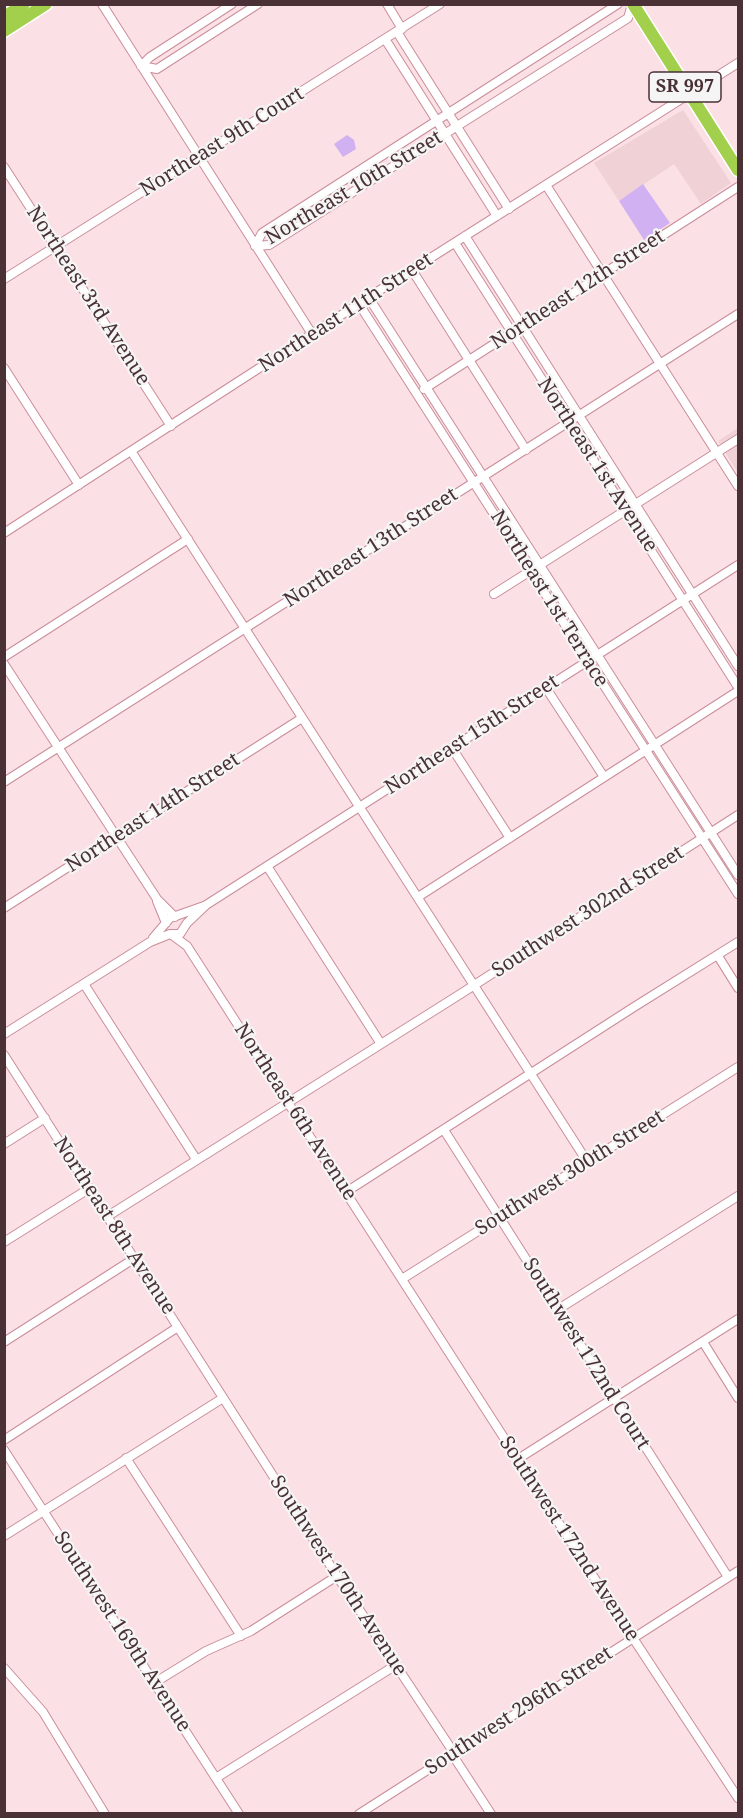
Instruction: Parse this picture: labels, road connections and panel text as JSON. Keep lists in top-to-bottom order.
{
  "streets": {
    "highway": ["SR 997"],
    "street": [
      "Northeast 9th Court",
      "Northeast 10th Street",
      "Northeast 12th Street",
      "Northeast 3rd Avenue",
      "Northeast 11th Street",
      "Northeast 1st Avenue",
      "Northeast 13th Street",
      "Northeast 1st Terrace",
      "Northeast 15th Street",
      "Northeast 14th Street",
      "Southwest 302nd Street",
      "Northeast 6th Avenue",
      "Southwest 300th Street",
      "Northeast 8th Avenue",
      "Southwest 172nd Court",
      "Southwest 172nd Avenue",
      "Southwest 170th Avenue",
      "Southwest 169th Avenue",
      "Southwest 296th Street"
    ]
  },
  "crossings": [
    ["SR 997", "Northeast 10th Street"],
    ["SR 997", "Northeast 11th Street"],
    ["Northeast 9th Court", "Northeast 3rd Avenue"],
    ["Northeast 12th Street", "Northeast 1st Avenue"],
    ["Northeast 12th Street", "Northeast 1st Terrace"],
    ["Northeast 3rd Avenue", "Northeast 11th Street"],
    ["Northeast 11th Street", "Northeast 1st Avenue"],
    ["Northeast 11th Street", "Northeast 1st Terrace"],
    ["Northeast 1st Avenue", "Northeast 13th Street"],
    ["Northeast 1st Avenue", "Northeast 15th Street"],
    ["Northeast 13th Street", "Northeast 1st Terrace"],
    ["Northeast 1st Terrace", "Northeast 15th Street"],
    ["Northeast 1st Terrace", "Southwest 302nd Street"],
    ["Northeast 15th Street", "Northeast 6th Avenue"],
    ["Southwest 302nd Street", "Northeast 6th Avenue"],
    ["Southwest 302nd Street", "Northeast 8th Avenue"],
    ["Northeast 6th Avenue", "Southwest 300th Street"],
    ["Northeast 6th Avenue", "Southwest 172nd Avenue"],
    ["Southwest 300th Street", "Southwest 172nd Court"],
    ["Southwest 300th Street", "Southwest 172nd Avenue"],
    ["Northeast 8th Avenue", "Southwest 170th Avenue"],
    ["Southwest 172nd Court", "Southwest 296th Street"],
    ["Southwest 172nd Avenue", "Southwest 296th Street"],
    ["Southwest 170th Avenue", "Southwest 296th Street"]
  ]
}
